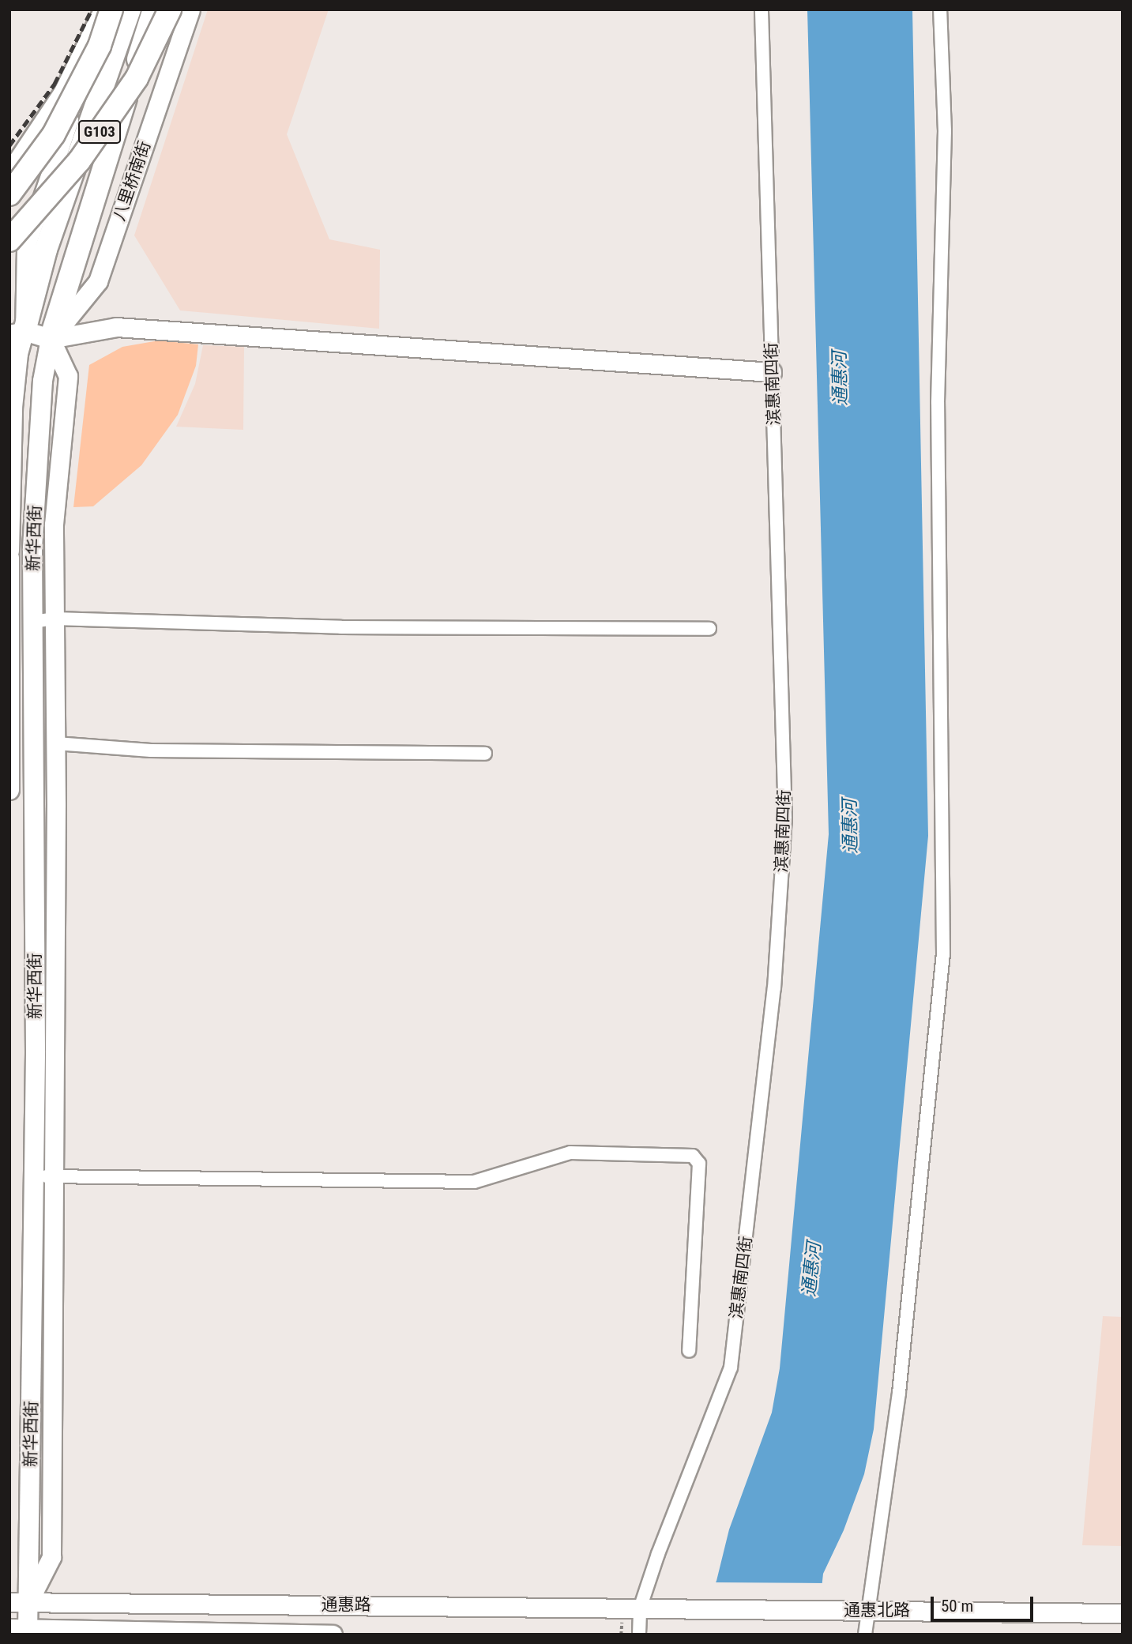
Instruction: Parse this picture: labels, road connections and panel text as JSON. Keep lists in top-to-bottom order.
{
  "streets": {
    "highway": ["G103"],
    "main road": ["新华西街"],
    "street": [
      "八里桥南街",
      "滨惠南四街",
      "通惠路",
      "通惠北路"
    ]
  },
  "crossings": [
    ["八里桥南街", "新华西街"],
    ["滨惠南四街", "通惠路"],
    ["新华西街", "通惠路"],
    ["通惠路", "通惠北路"]
  ],
  "water": ["通惠河"],
  "scale_bar": "50 m"
}
